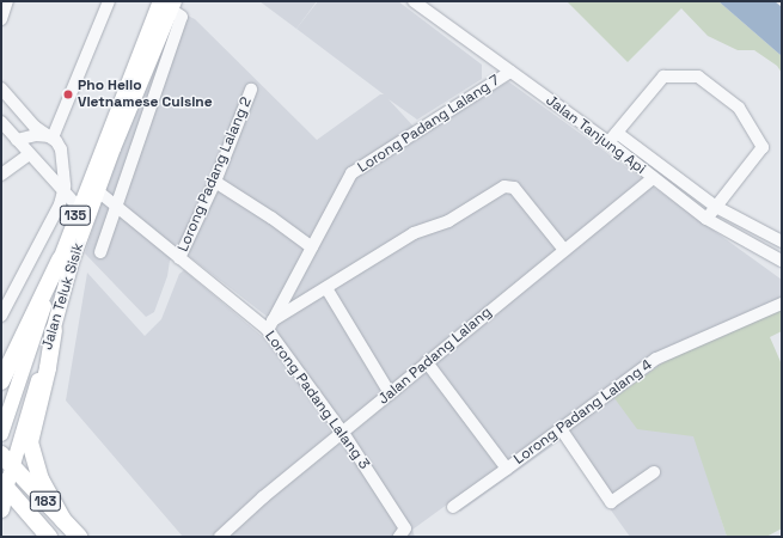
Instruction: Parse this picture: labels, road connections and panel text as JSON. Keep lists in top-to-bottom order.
{
  "streets": {
    "highway": ["183"],
    "main road": ["135", "Jalan Teluk Sisik"],
    "street": [
      "Lorong Padang Lalang 7",
      "Jalan Tanjung Api",
      "Lorong Padang Lalang 2",
      "Jalan Padang Lalang",
      "Lorong Padang Lalang 3",
      "Lorong Padang Lalang 4"
    ]
  },
  "crossings": [
    ["Lorong Padang Lalang 7", "Jalan Tanjung Api"],
    ["Lorong Padang Lalang 7", "Lorong Padang Lalang 3"],
    ["Jalan Tanjung Api", "Jalan Padang Lalang"],
    ["Lorong Padang Lalang 2", "Lorong Padang Lalang 3"],
    ["Jalan Teluk Sisik", "Lorong Padang Lalang 3"],
    ["Jalan Teluk Sisik", "183"],
    ["Jalan Padang Lalang", "Lorong Padang Lalang 3"],
    ["Jalan Padang Lalang", "Lorong Padang Lalang 4"]
  ],
  "places": ["Pho Hello Vietnamese Cuisine"]
}
